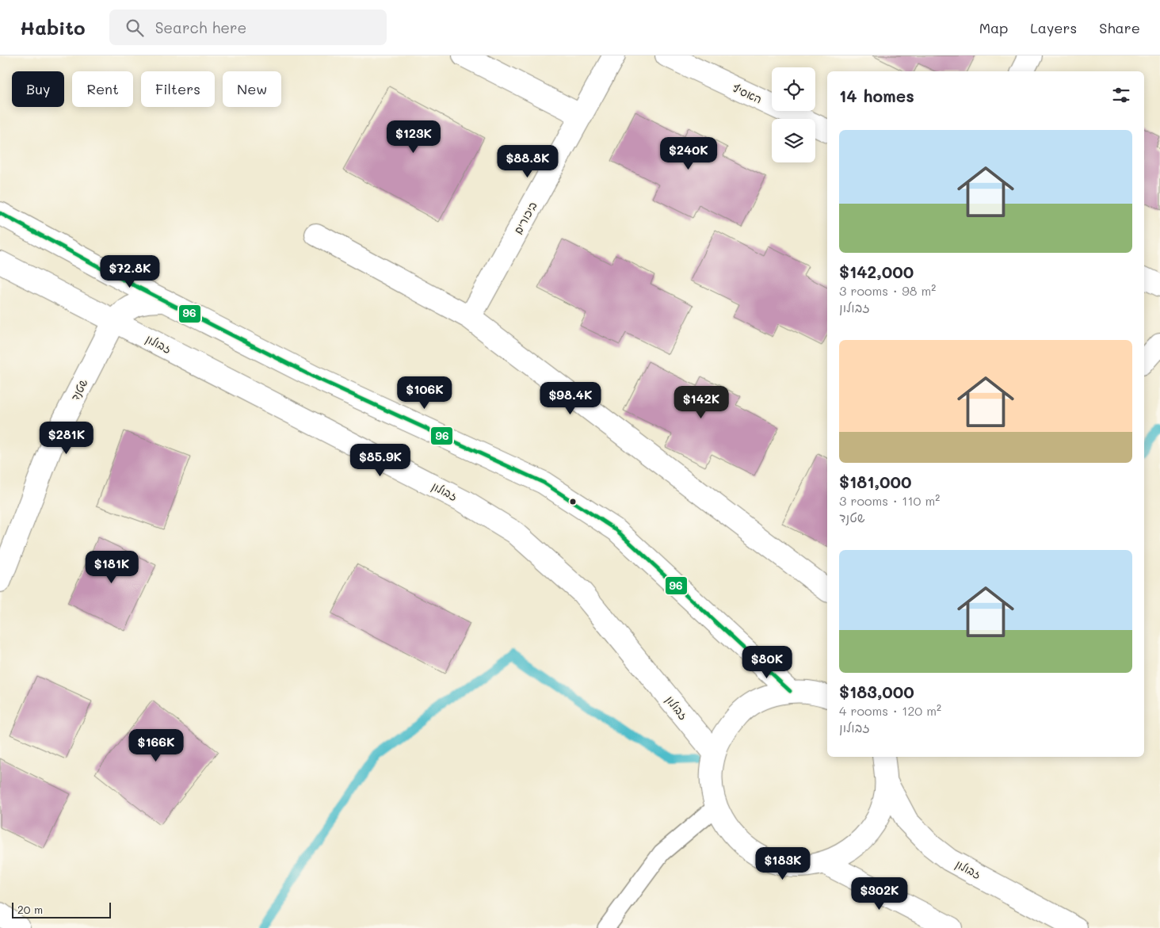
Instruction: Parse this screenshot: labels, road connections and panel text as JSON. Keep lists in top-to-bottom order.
{
  "streets": {
    "main road": [
      "האסיף",
      "ביכורים",
      "זבולון",
      "שטנד"
    ]
  },
  "crossings": [
    ["זבולון", "שטנד"]
  ],
  "lines": ["transit line 96"],
  "scale_bar": "20 m",
  "page": {
    "header": "Habito",
    "search": "Search here",
    "nav": ["Map", "Layers", "Share"],
    "chip": [
      "Buy",
      "Rent",
      "Filters",
      "New"
    ],
    "heading": "14 homes",
    "list": [
      {
        "name": "$142,000",
        "note": "3 rooms · 98 m² · זבולון"
      },
      {
        "name": "$181,000",
        "note": "3 rooms · 110 m² · שטנד"
      },
      {
        "name": "$183,000",
        "note": "4 rooms · 120 m² · זבולון"
      }
    ],
    "price": [
      "$123K",
      "$240K",
      "$88.8K",
      "$72.8K",
      "$106K",
      "$98.4K",
      "$142K",
      "$281K",
      "$85.9K",
      "$181K",
      "$80K",
      "$166K",
      "$183K",
      "$302K"
    ],
    "scale": "20 m"
  }
}
